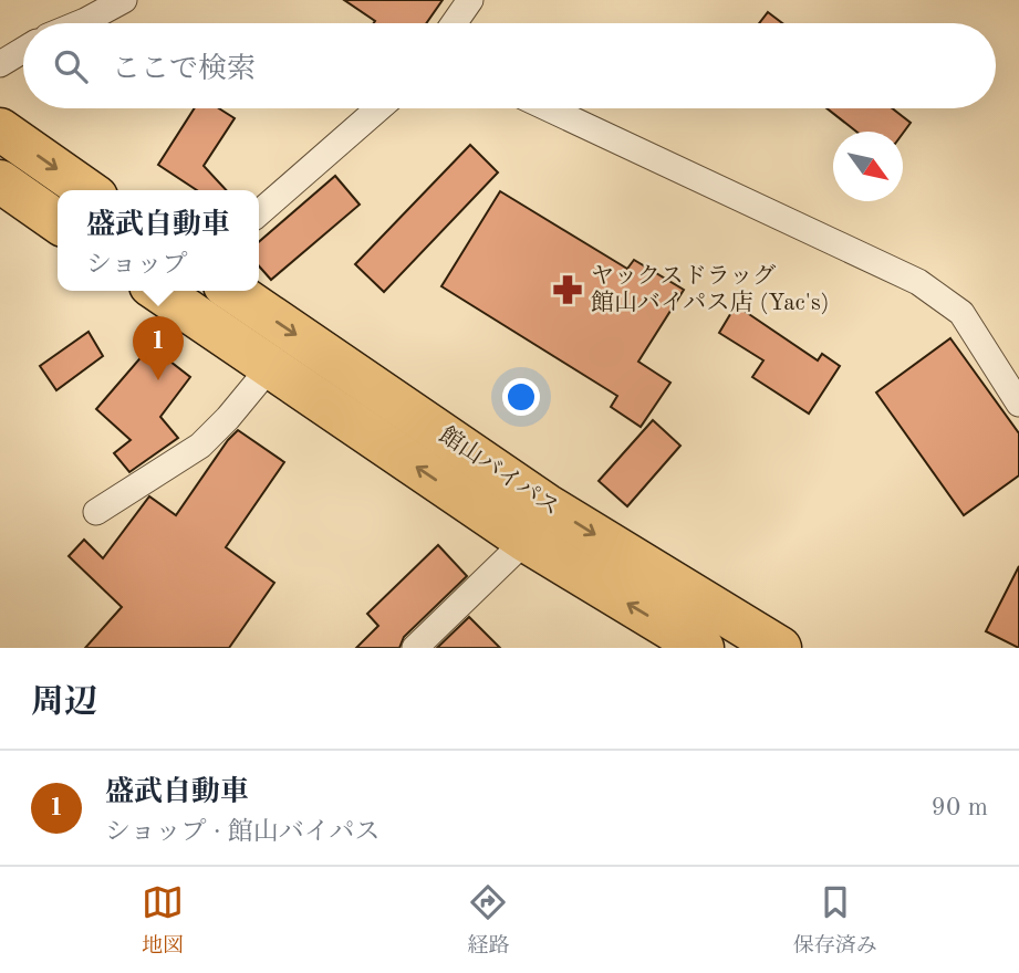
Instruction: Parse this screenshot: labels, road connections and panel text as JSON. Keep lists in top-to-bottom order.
{
  "streets": {
    "highway": ["館山バイパス"]
  },
  "places": {
    "pharmacy": ["ヤックスドラッグ 館山バイパス店 (Yac's)"]
  },
  "north": "bottom right",
  "page": {
    "search": "ここで検索",
    "popup": ["盛武自動車", "ショップ"],
    "pins": "1",
    "heading": "周辺",
    "list": [
      {
        "mark": "1",
        "name": "盛武自動車",
        "note": "ショップ · 館山バイパス",
        "value": "90 m"
      }
    ],
    "nav": ["地図", "経路", "保存済み"]
  }
}
